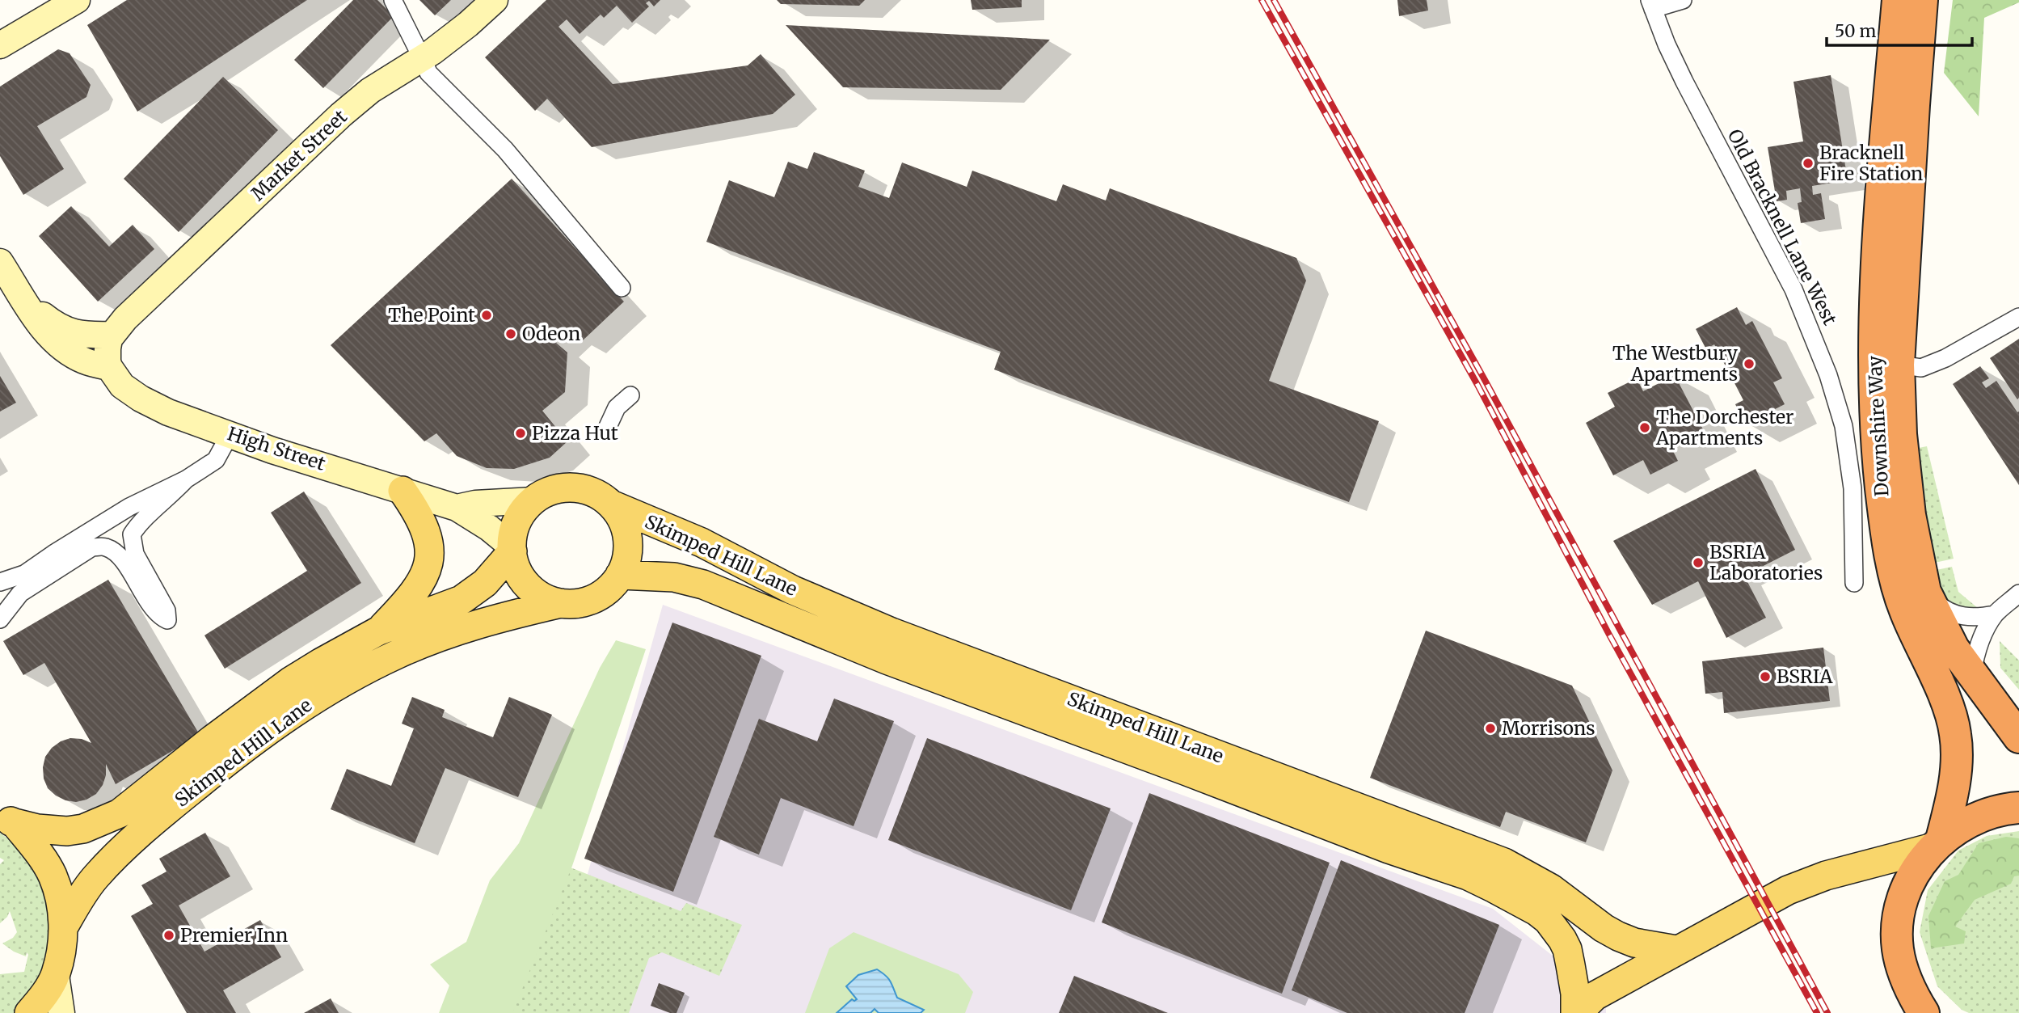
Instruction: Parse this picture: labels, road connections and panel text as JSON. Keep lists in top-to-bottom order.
{
  "streets": {
    "highway": ["Downshire Way"],
    "main road": ["Skimped Hill Lane"],
    "street": ["Market Street", "Old Bracknell Lane West", "High Street"]
  },
  "crossings": [
    ["High Street", "Skimped Hill Lane"]
  ],
  "places": [
    "Bracknell Fire Station",
    "The Point",
    "Odeon",
    "The Westbury Apartments",
    "The Dorchester Apartments",
    "Pizza Hut",
    "BSRIA Laboratories",
    "BSRIA",
    "Morrisons",
    "Premier Inn"
  ],
  "scale_bar": "50 m"
}
